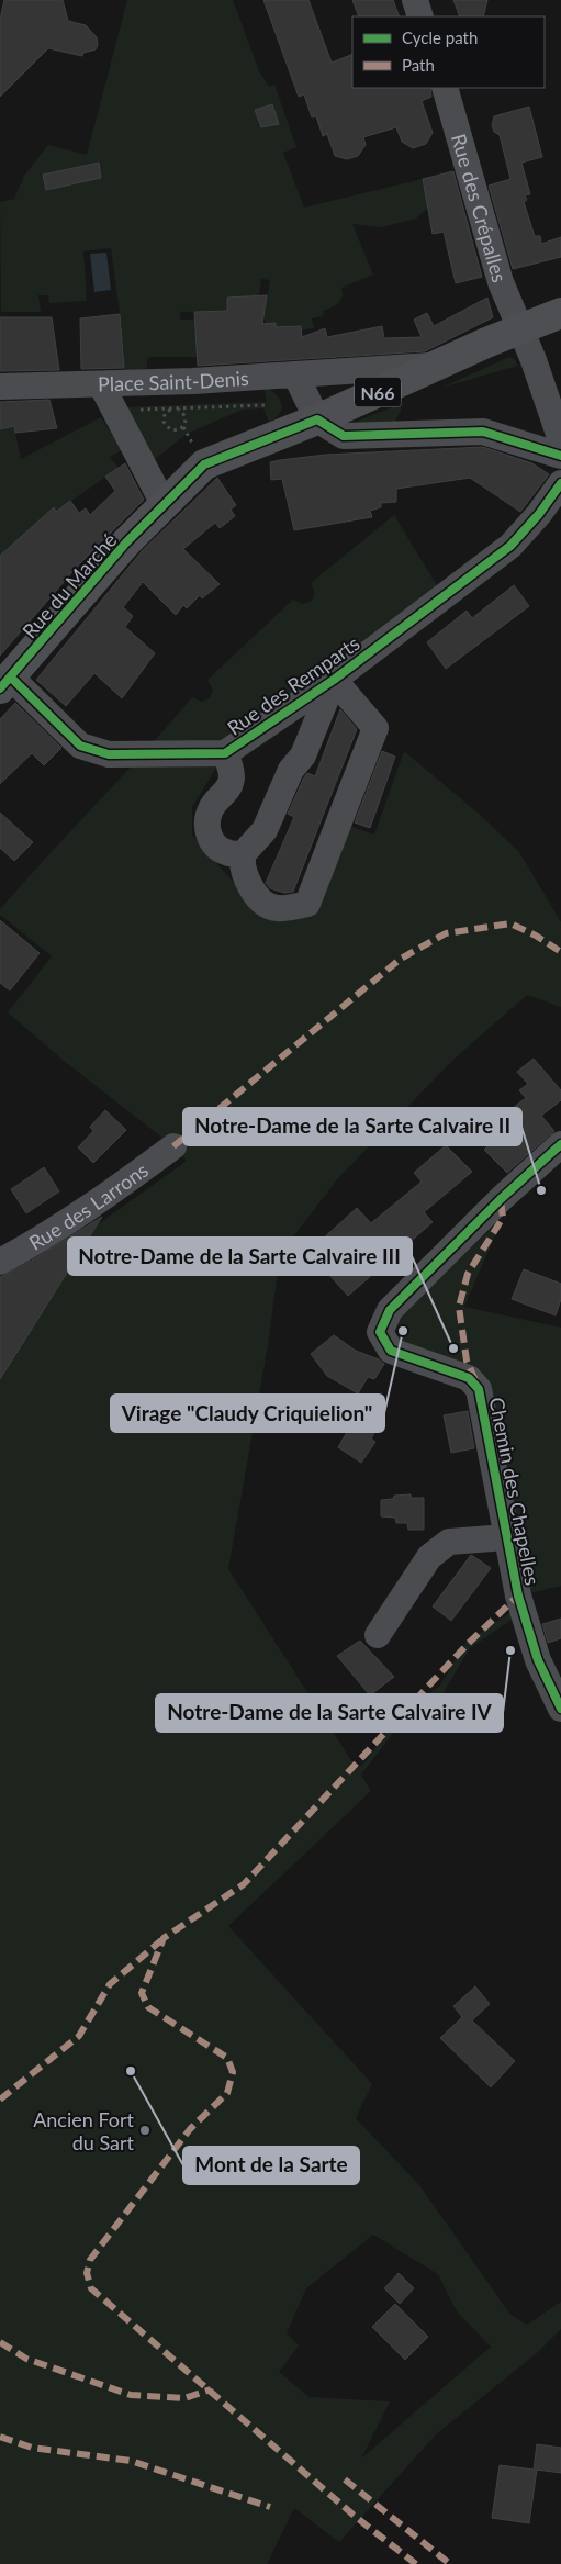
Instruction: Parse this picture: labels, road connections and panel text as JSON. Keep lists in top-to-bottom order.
{
  "streets": {
    "main road": ["Place Saint-Denis", "N66", "Rue du Marché"],
    "street": [
      "Rue des Crépalles",
      "Rue des Remparts",
      "Rue des Larrons",
      "Chemin des Chapelles"
    ]
  },
  "crossings": [
    ["Rue des Crépalles", "Place Saint-Denis"],
    ["Place Saint-Denis", "Rue du Marché"],
    ["Rue du Marché", "Rue des Remparts"]
  ],
  "places": [
    "Notre-Dame de la Sarte Calvaire II",
    "Virage \"Claudy Criquielion\"",
    "Notre-Dame de la Sarte Calvaire III",
    "Notre-Dame de la Sarte Calvaire IV",
    "Mont de la Sarte",
    "Ancien Fort du Sart"
  ],
  "legend": ["Cycle path", "Path"]
}
